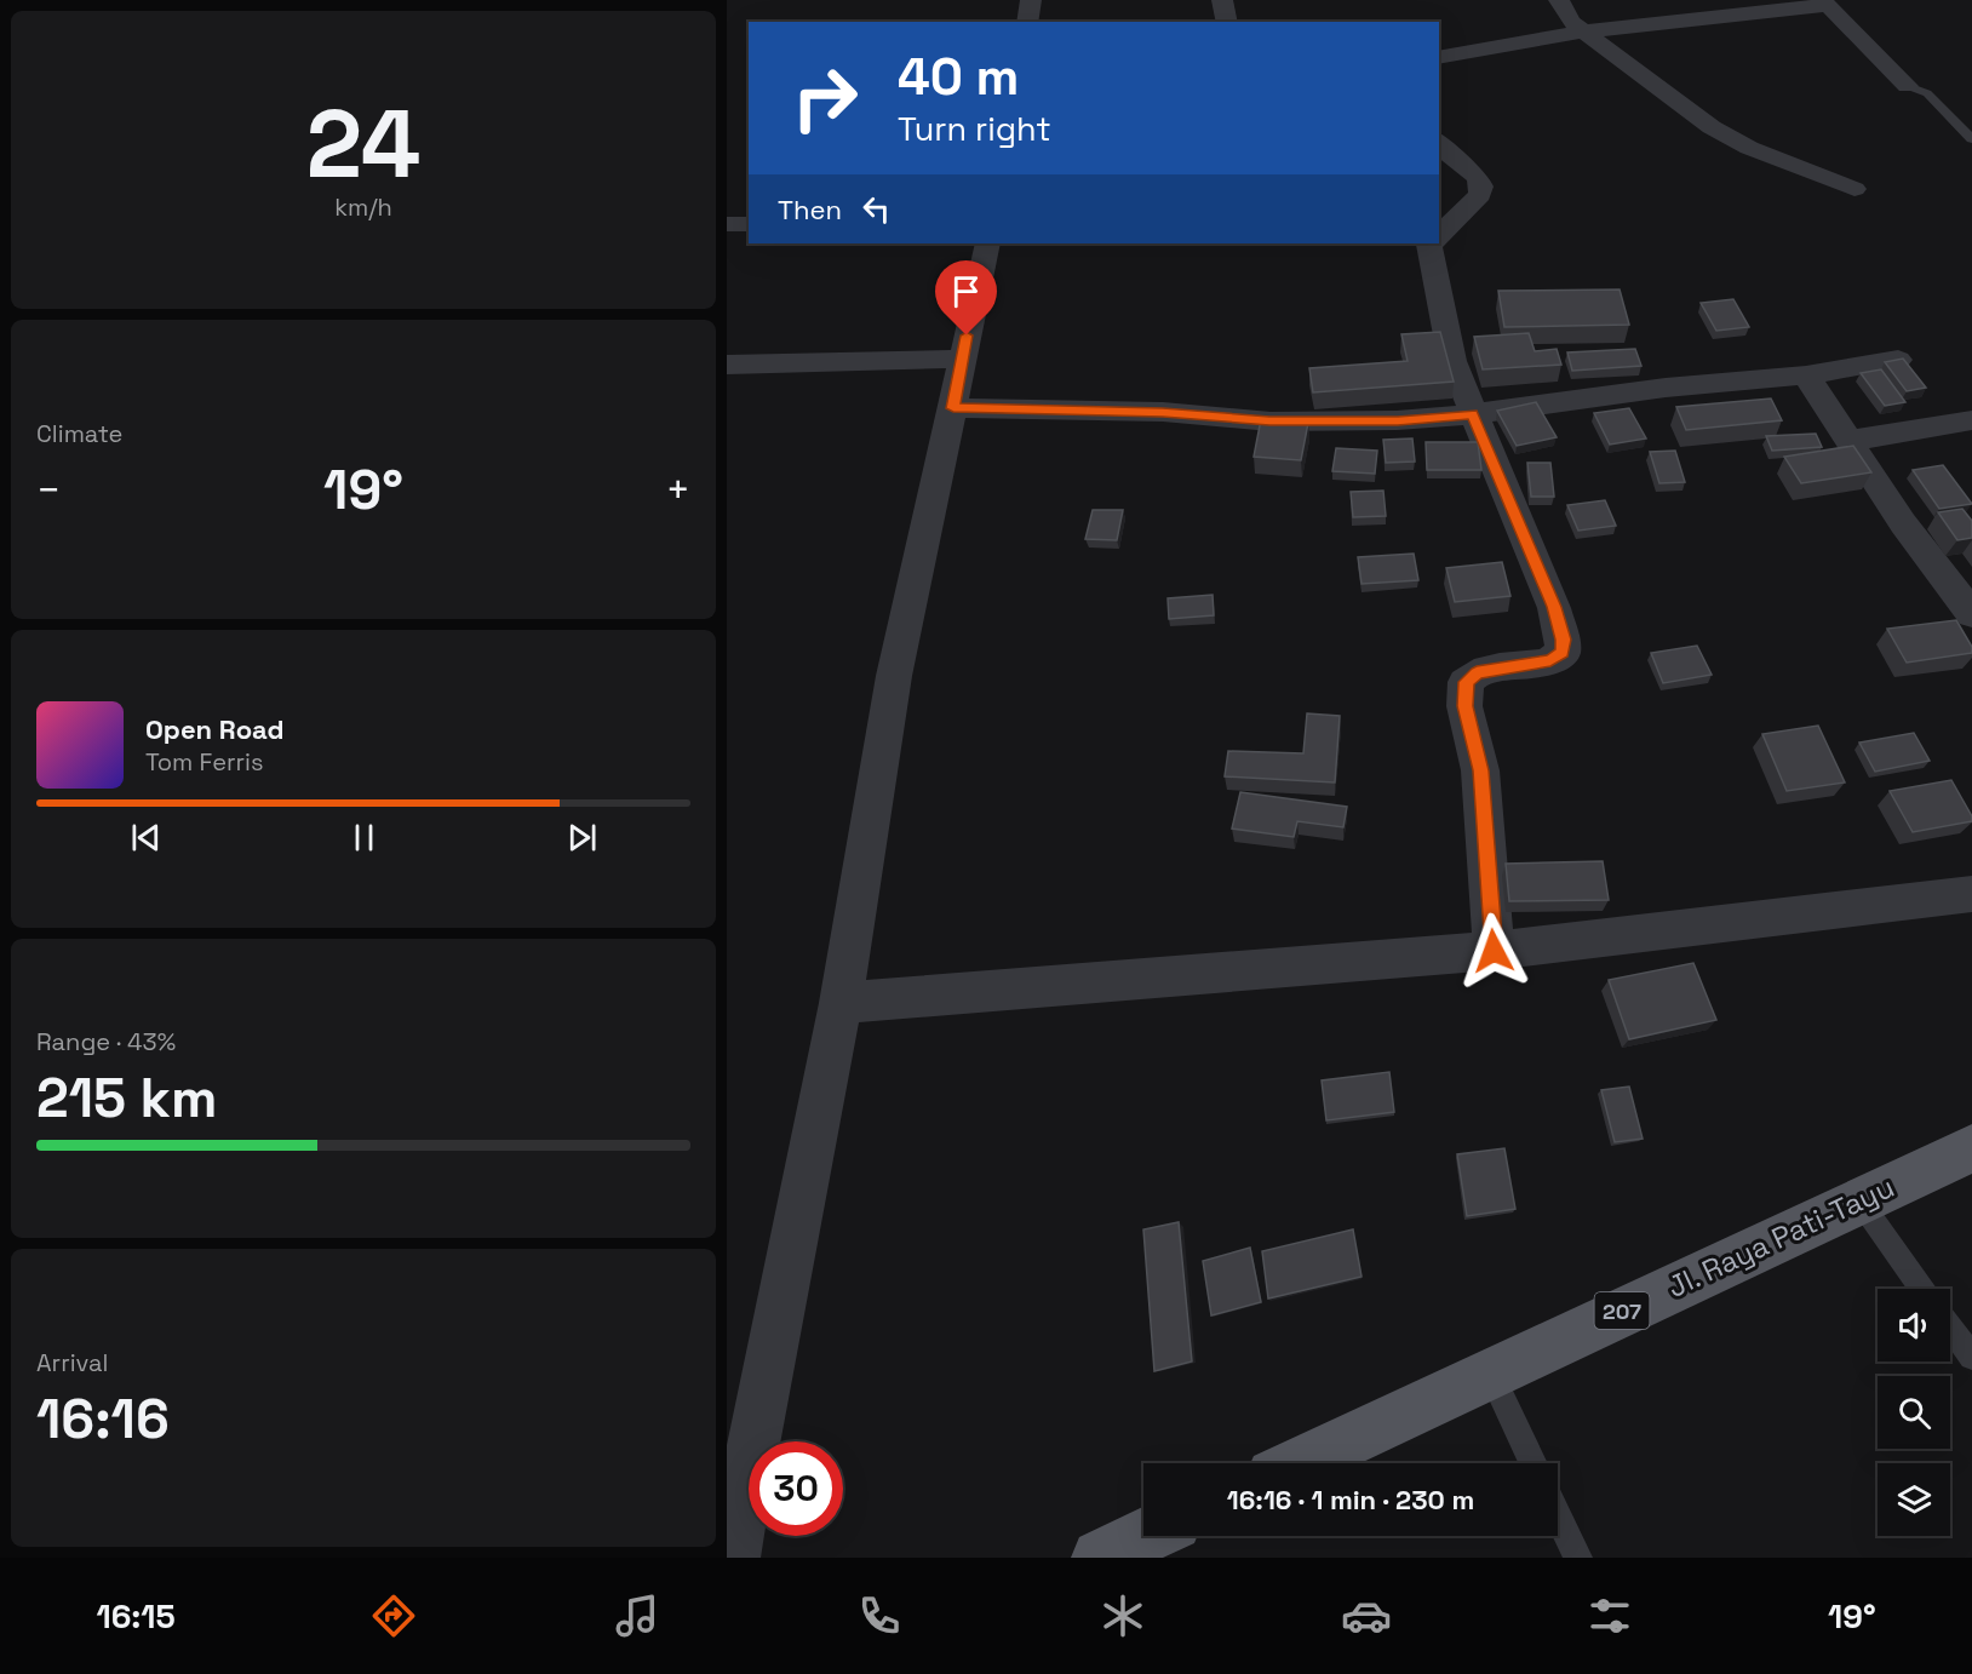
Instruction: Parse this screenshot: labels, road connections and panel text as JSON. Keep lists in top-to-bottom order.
{
  "streets": {
    "main road": ["Jl. Raya Pati-Tayu", "207"]
  },
  "page": {
    "tile": [
      ["24", "km/h"],
      "Climate",
      ["Range · 43%", "215 km"],
      ["Arrival", "16:16"]
    ],
    "turn": ["40 m", "Turn right"],
    "then": "Then",
    "heat": ["−", "19°", "+"],
    "song": ["Open Road", "Tom Ferris"],
    "limit": "30",
    "trip": "16:16 · 1 min · 230 m",
    "tabs": ["16:15", "19°"]
  }
}
